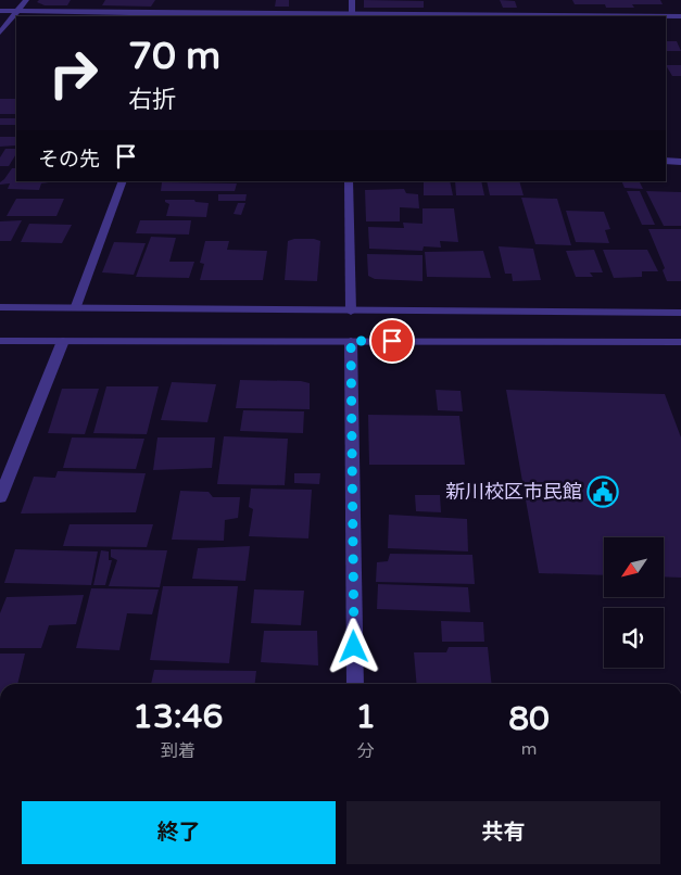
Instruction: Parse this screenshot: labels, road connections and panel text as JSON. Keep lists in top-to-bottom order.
{
  "places": {
    "public building": ["新川校区市民館"]
  },
  "north": "bottom left",
  "page": {
    "turn": ["70 m", "右折"],
    "then": "その先",
    "eta": [
      "13:46",
      "到着",
      "1",
      "分",
      "80",
      "m"
    ],
    "buttons": ["終了", "共有"]
  }
}
